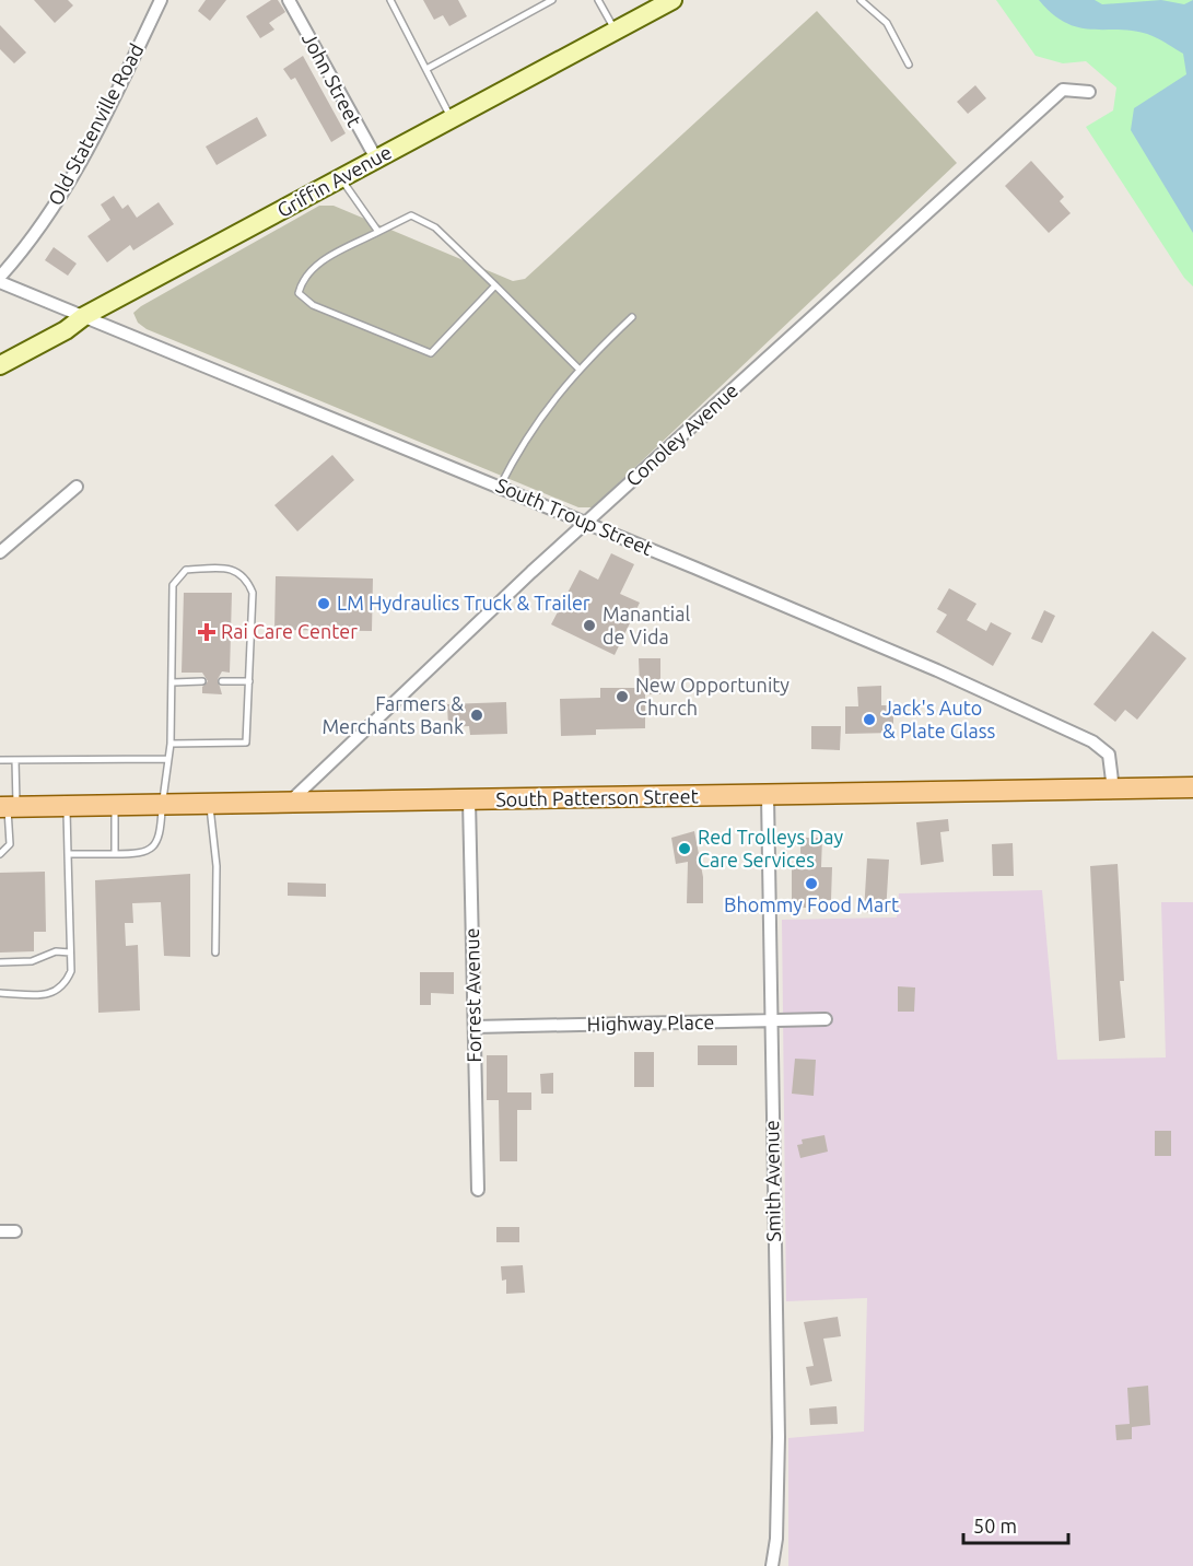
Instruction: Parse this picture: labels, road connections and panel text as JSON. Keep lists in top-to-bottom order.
{
  "streets": {
    "main road": ["Griffin Avenue", "South Patterson Street"],
    "street": [
      "John Street",
      "Old Statenville Road",
      "Conoley Avenue",
      "South Troup Street",
      "Forrest Avenue",
      "Highway Place",
      "Smith Avenue"
    ]
  },
  "crossings": [
    ["John Street", "Griffin Avenue"],
    ["Griffin Avenue", "South Troup Street"],
    ["Conoley Avenue", "South Troup Street"],
    ["Conoley Avenue", "South Patterson Street"],
    ["South Troup Street", "South Patterson Street"],
    ["South Patterson Street", "Forrest Avenue"],
    ["South Patterson Street", "Smith Avenue"],
    ["Forrest Avenue", "Highway Place"],
    ["Highway Place", "Smith Avenue"]
  ],
  "places": {
    "other": [
      "LM Hydraulics Truck & Trailer",
      "Manantial de Vida",
      "New Opportunity Church",
      "Farmers & Merchants Bank",
      "Jack's Auto & Plate Glass",
      "Red Trolleys Day Care Services",
      "Bhommy Food Mart"
    ],
    "health": ["Rai Care Center"]
  },
  "scale_bar": "50 m"
}
